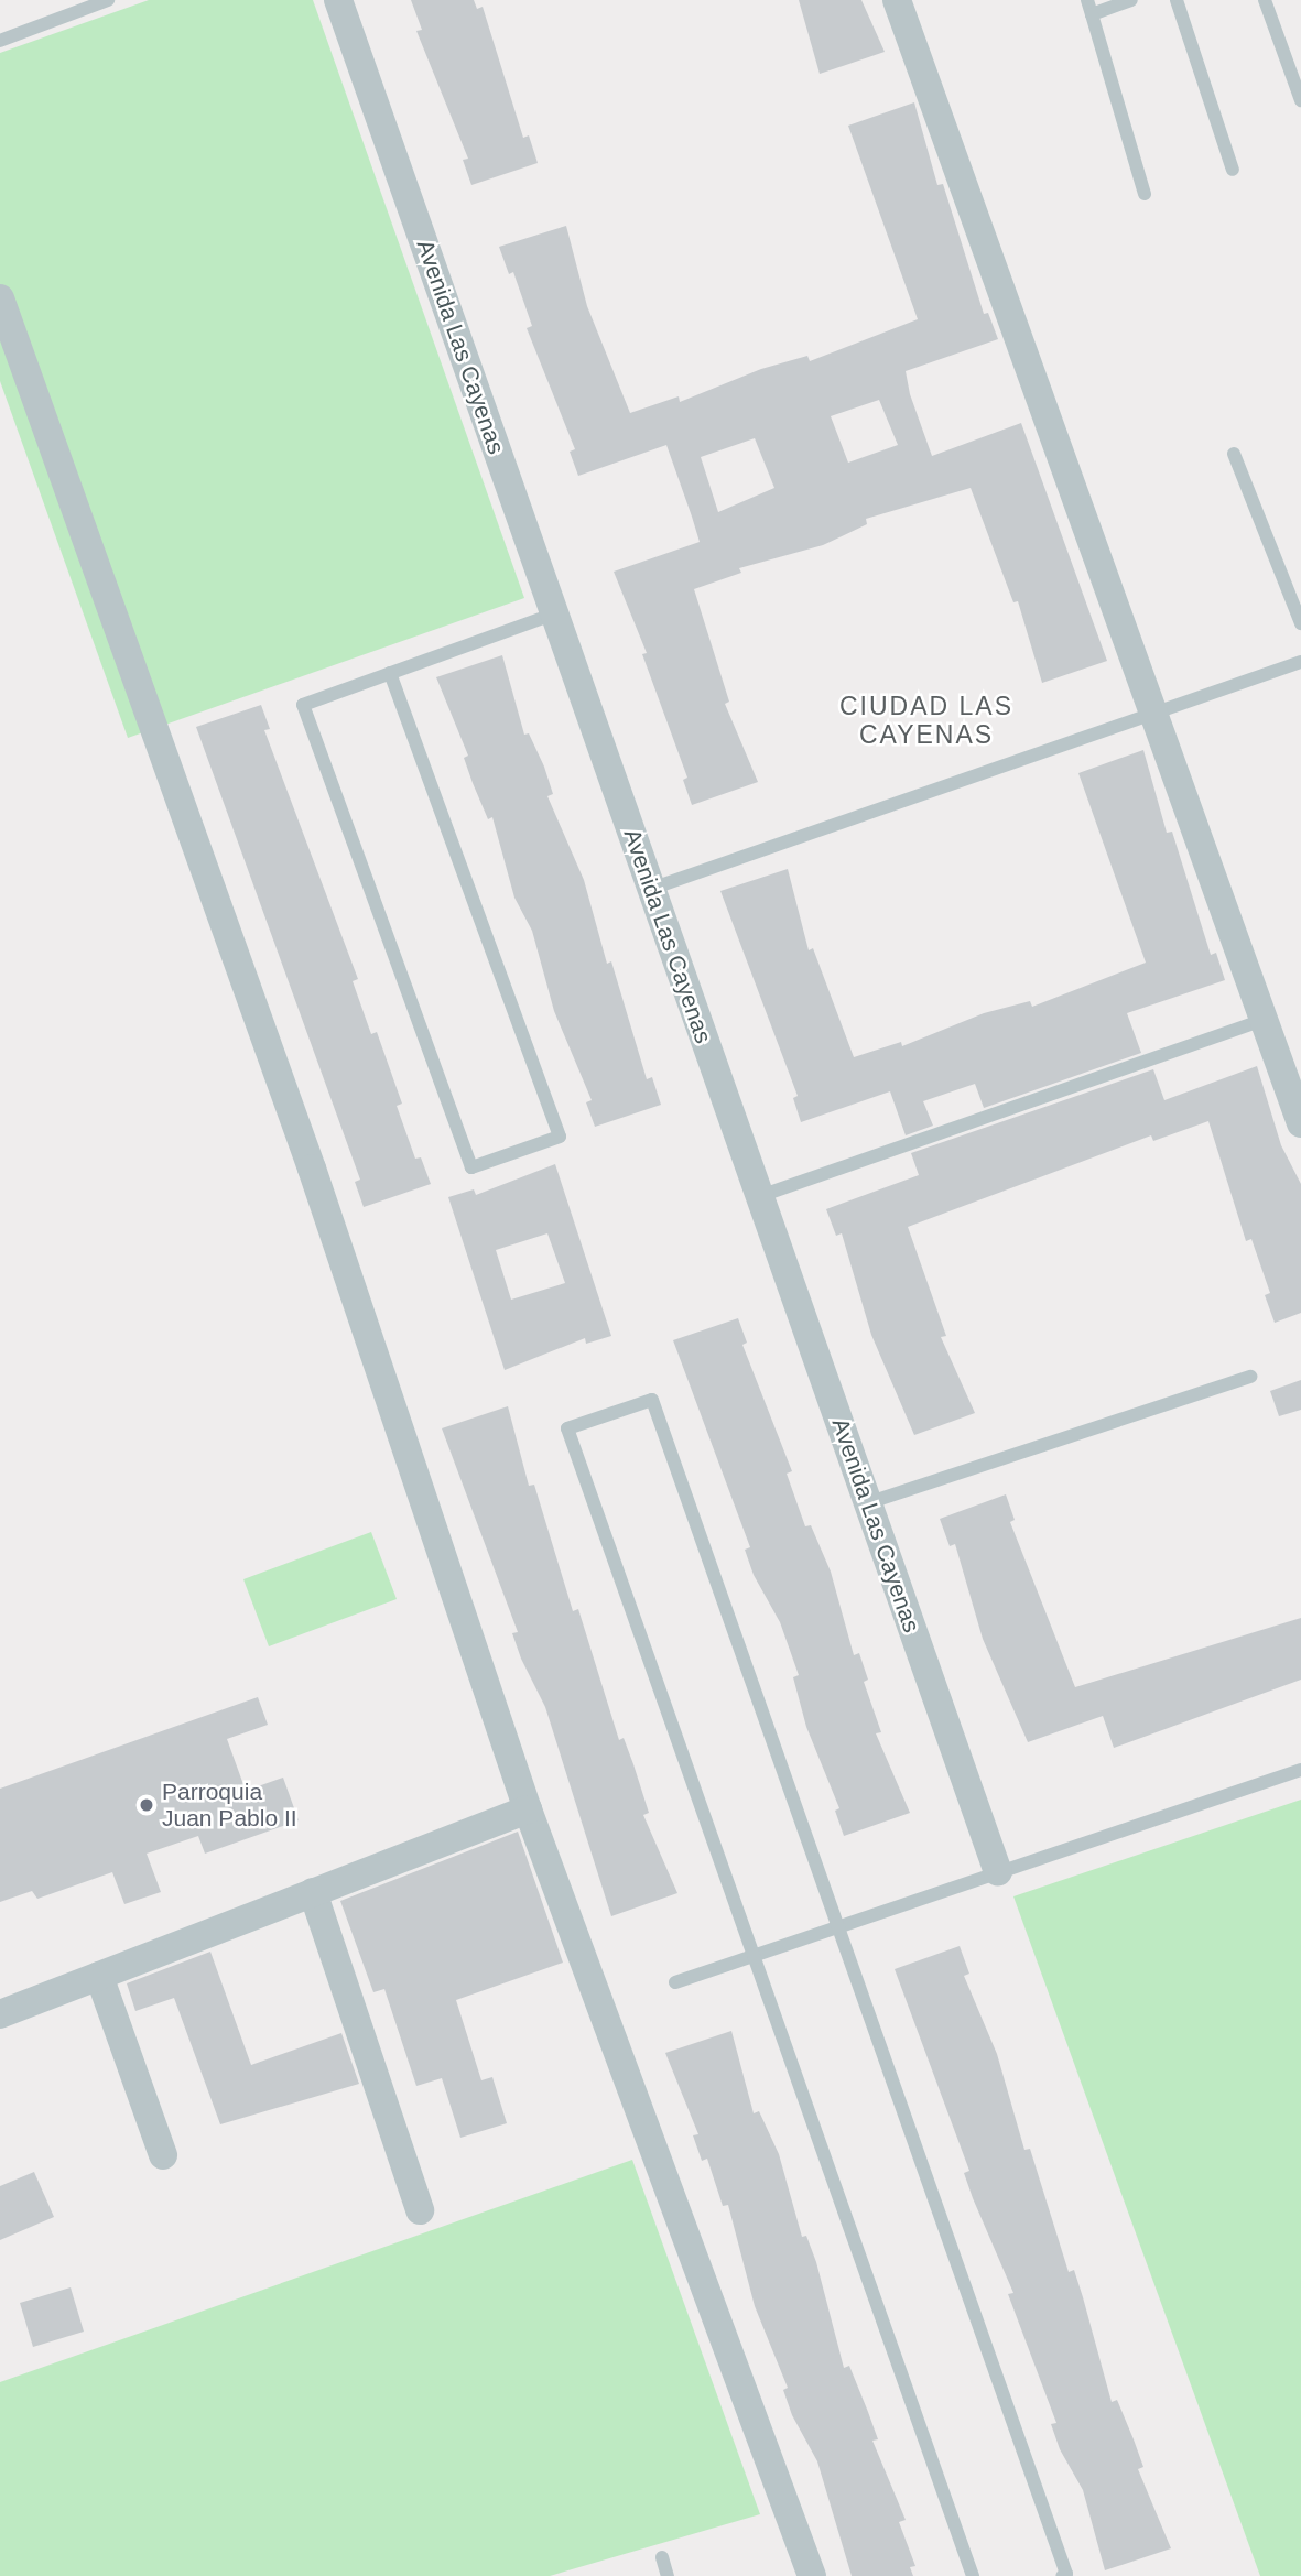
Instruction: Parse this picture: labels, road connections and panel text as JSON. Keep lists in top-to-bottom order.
{
  "streets": {
    "street": ["Avenida Las Cayenas"]
  },
  "districts": ["CIUDAD LAS CAYENAS"],
  "places": ["Parroquia Juan Pablo II"]
}
